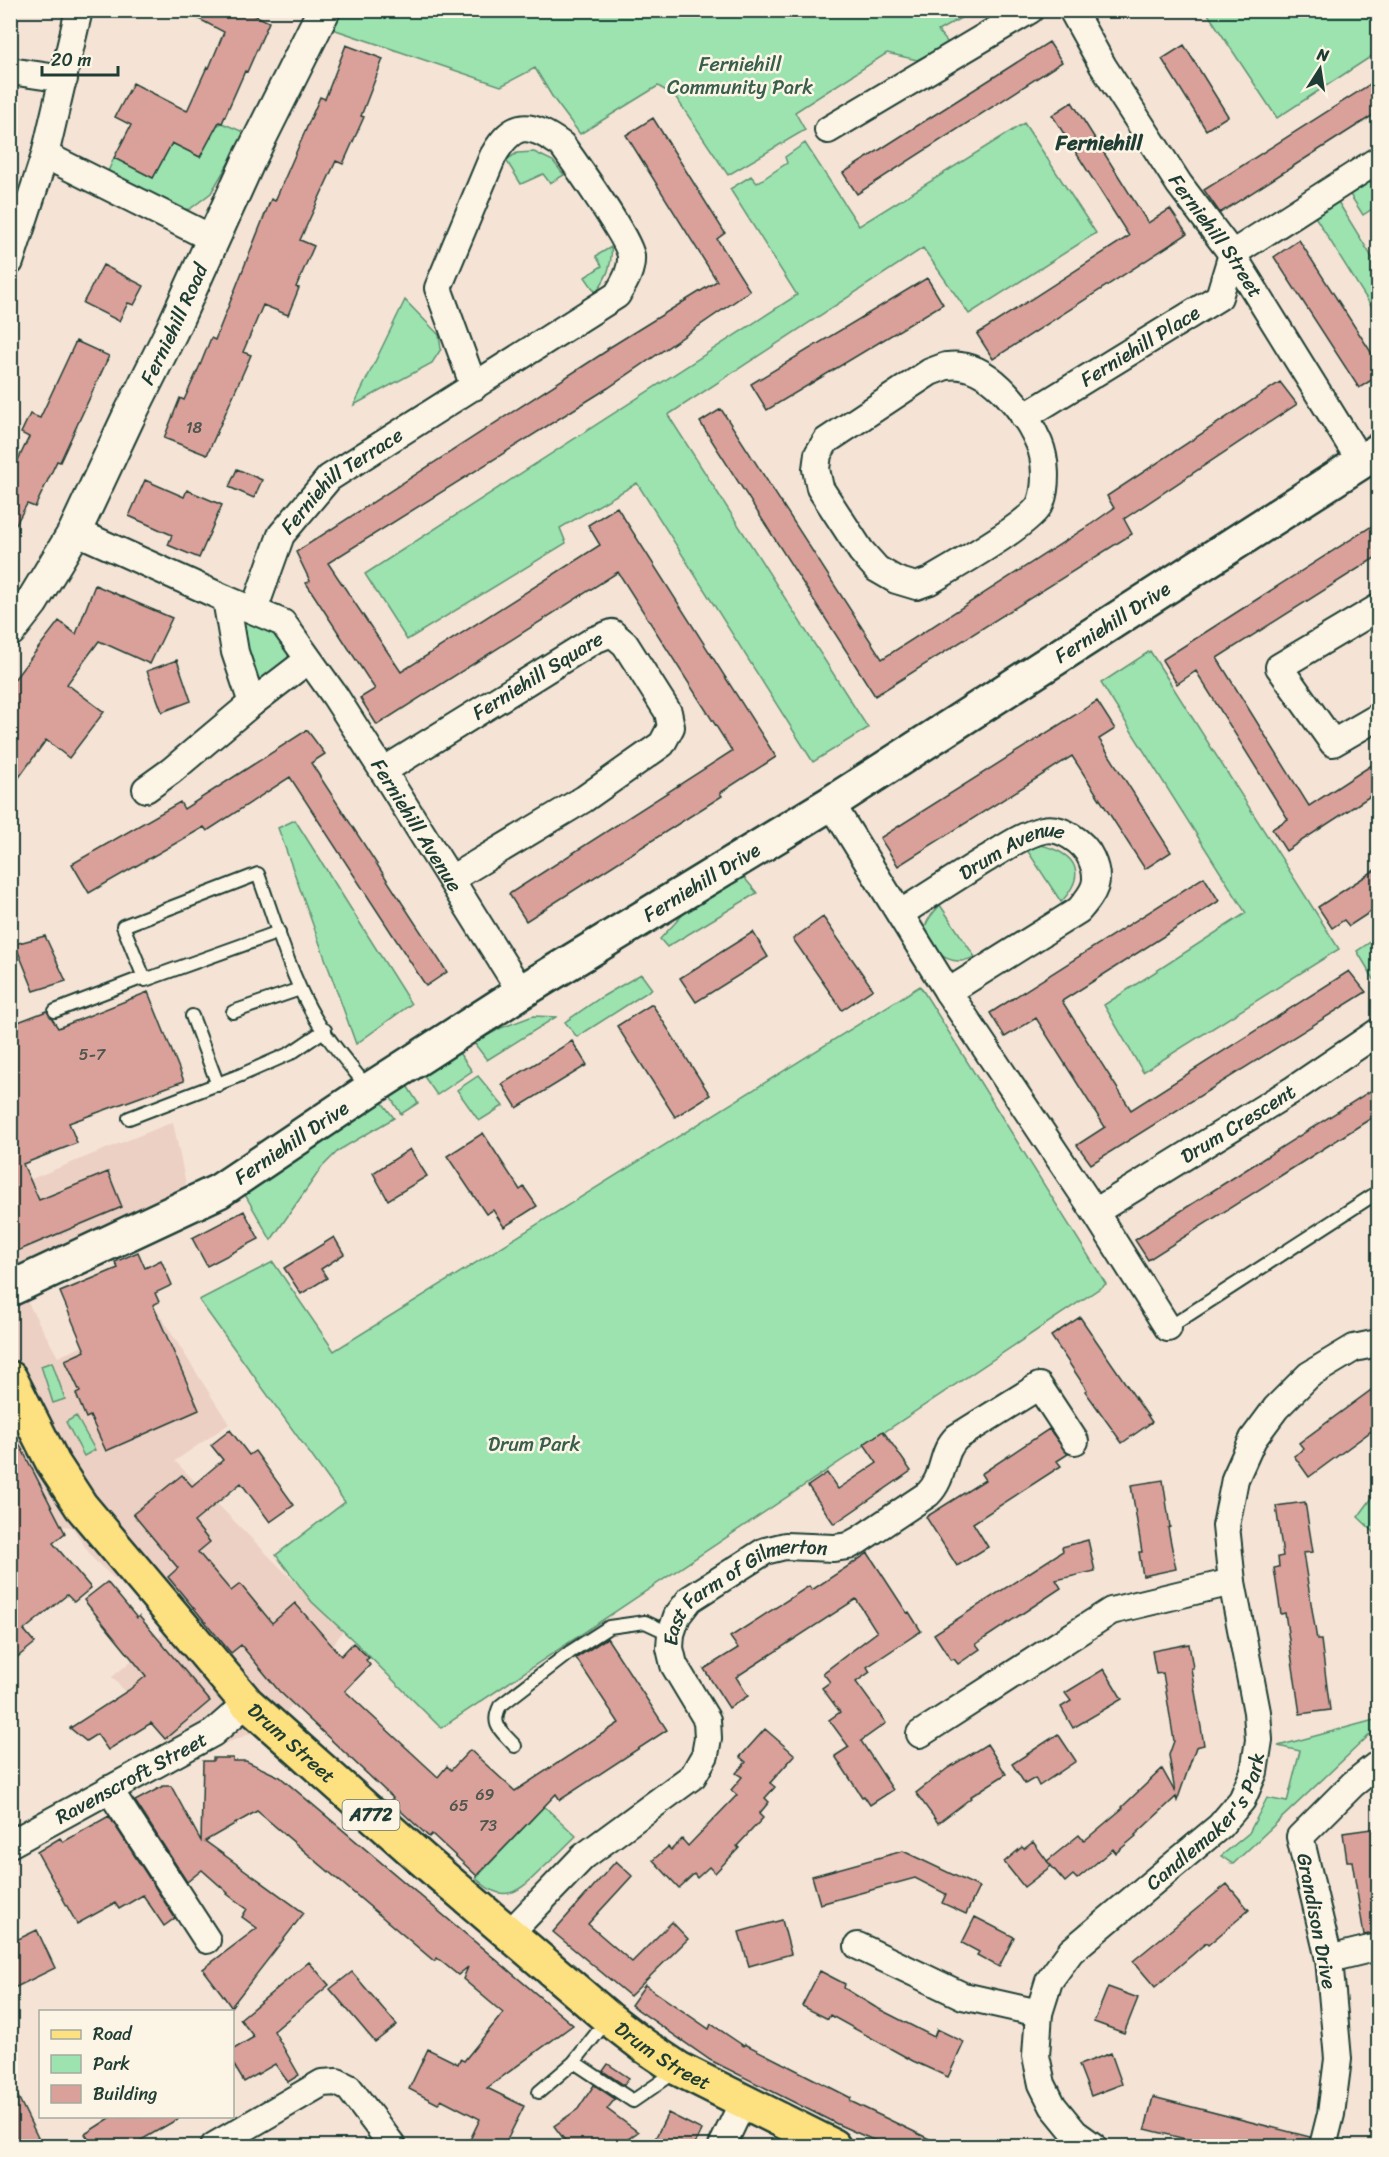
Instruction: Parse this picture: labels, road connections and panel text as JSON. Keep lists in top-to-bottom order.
{
  "streets": {
    "main road": ["Ferniehill Drive", "Drum Street", "A772"],
    "street": [
      "Ferniehill Street",
      "Ferniehill Road",
      "Ferniehill Place",
      "Ferniehill Terrace",
      "Ferniehill Square",
      "Ferniehill Avenue",
      "Drum Avenue",
      "Drum Crescent",
      "East Farm of Gilmerton",
      "Ravenscroft Street",
      "Candlemaker's Park",
      "Grandison Drive"
    ]
  },
  "crossings": [
    ["Ferniehill Street", "Ferniehill Place"],
    ["Ferniehill Street", "Ferniehill Drive"],
    ["Ferniehill Road", "Ferniehill Avenue"],
    ["Ferniehill Terrace", "Ferniehill Avenue"],
    ["Ferniehill Drive", "Ferniehill Avenue"],
    ["Ferniehill Square", "Ferniehill Avenue"],
    ["East Farm of Gilmerton", "Drum Street"],
    ["Drum Street", "Ravenscroft Street"]
  ],
  "districts": ["Ferniehill"],
  "parks": ["Ferniehill Community Park", "Drum Park"],
  "house_numbers": [
    "18",
    "5-7",
    "69",
    "65",
    "73"
  ],
  "legend": ["Road", "Park", "Building"],
  "scale_bar": "20 m",
  "north": "top"
}
